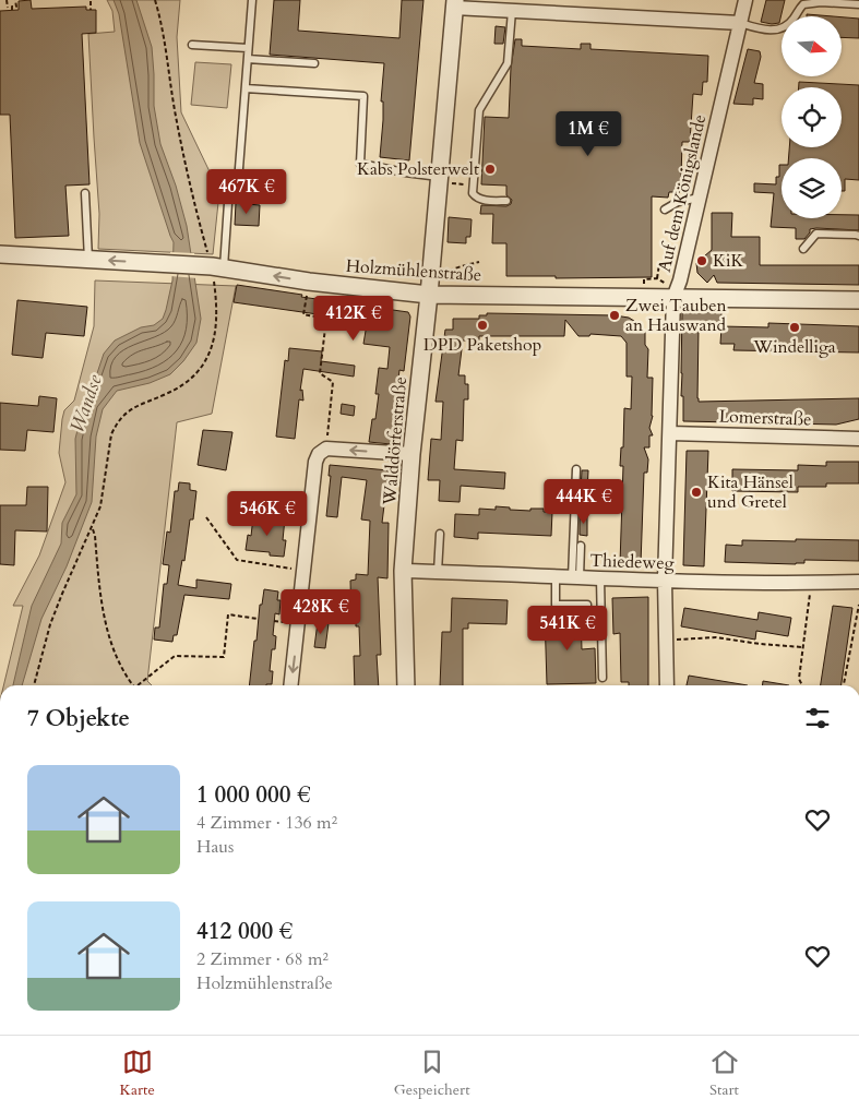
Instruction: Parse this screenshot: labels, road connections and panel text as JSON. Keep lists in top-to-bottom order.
{
  "streets": {
    "street": [
      "Auf dem Königslande",
      "Holzmühlenstraße",
      "Lomerstraße",
      "Walddörferstraße",
      "Thiedeweg"
    ]
  },
  "crossings": [
    ["Auf dem Königslande", "Holzmühlenstraße"],
    ["Auf dem Königslande", "Lomerstraße"],
    ["Auf dem Königslande", "Thiedeweg"],
    ["Holzmühlenstraße", "Walddörferstraße"],
    ["Walddörferstraße", "Thiedeweg"]
  ],
  "water": ["Wandse"],
  "places": [
    "Kabs Polsterwelt",
    "KiK",
    "Zwei Tauben an Hauswand",
    "DPD Paketshop",
    "Windelliga",
    "Kita Hänsel und Gretel"
  ],
  "north": "right",
  "page": {
    "price": [
      "1M €",
      "467K €",
      "412K €",
      "444K €",
      "546K €",
      "428K €",
      "541K €"
    ],
    "heading": "7 Objekte",
    "list": [
      {
        "name": "1 000 000 €",
        "note": "4 Zimmer · 136 m² · Haus"
      },
      {
        "name": "412 000 €",
        "note": "2 Zimmer · 68 m² · Holzmühlenstraße"
      }
    ],
    "tabs": ["Karte", "Gespeichert", "Start"]
  }
}
